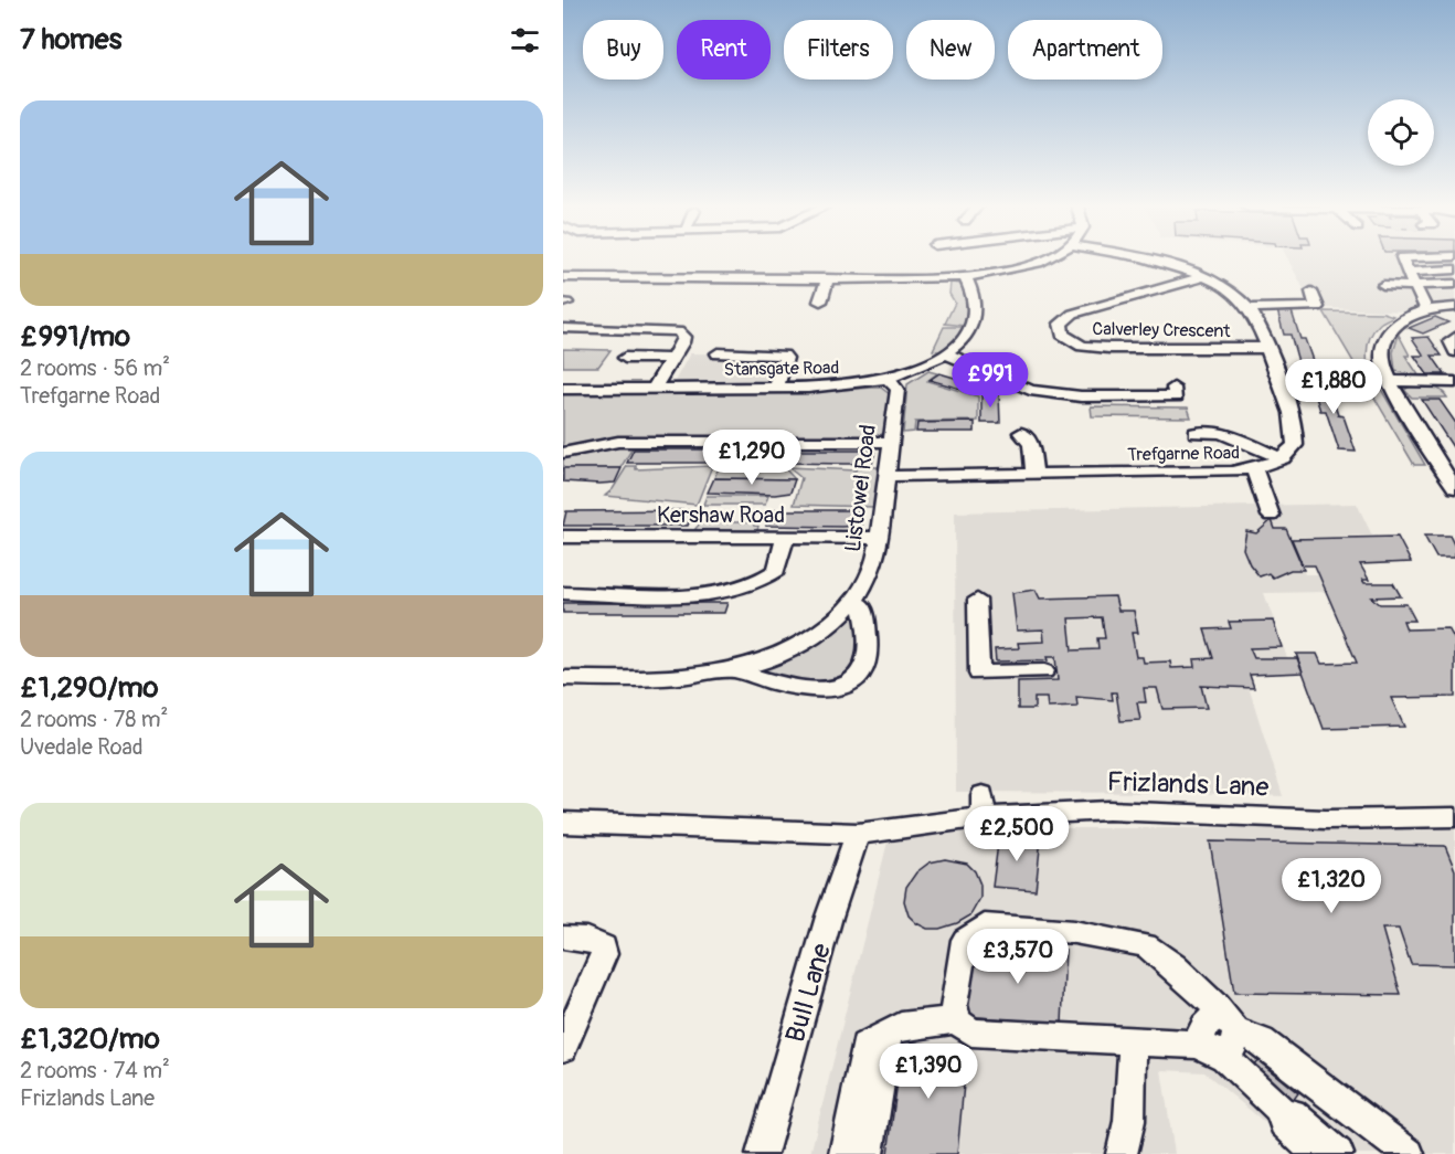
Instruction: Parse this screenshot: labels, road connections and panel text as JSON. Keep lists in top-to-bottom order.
{
  "streets": {
    "street": [
      "Calverley Crescent",
      "Stansgate Road",
      "Trefgarne Road",
      "Listowel Road",
      "Kershaw Road",
      "Frizlands Lane",
      "Bull Lane"
    ]
  },
  "crossings": [
    ["Stansgate Road", "Listowel Road"],
    ["Trefgarne Road", "Listowel Road"],
    ["Listowel Road", "Kershaw Road"],
    ["Frizlands Lane", "Bull Lane"]
  ],
  "page": {
    "heading": "7 homes",
    "chip": [
      "Buy",
      "Rent",
      "Filters",
      "New",
      "Apartment"
    ],
    "list": [
      {
        "name": "£991/mo",
        "note": "2 rooms · 56 m² · Trefgarne Road"
      },
      {
        "name": "£1,290/mo",
        "note": "2 rooms · 78 m² · Uvedale Road"
      },
      {
        "name": "£1,320/mo",
        "note": "2 rooms · 74 m² · Frizlands Lane"
      }
    ],
    "price": [
      "£991",
      "£1,880",
      "£1,290",
      "£2,500",
      "£1,320",
      "£3,570",
      "£1,390"
    ]
  }
}
